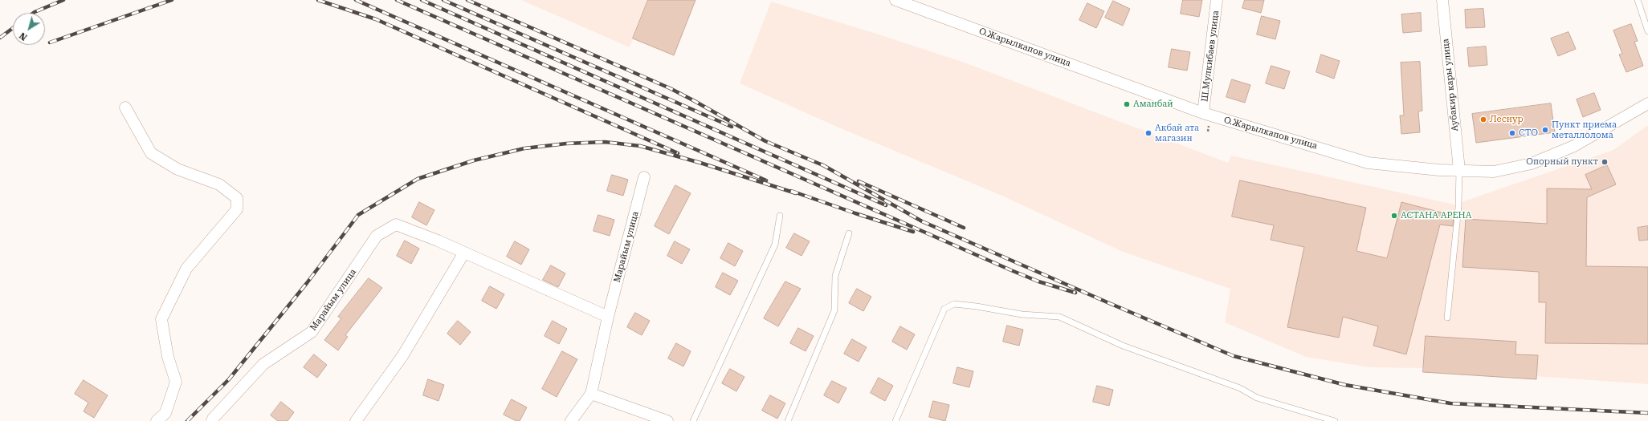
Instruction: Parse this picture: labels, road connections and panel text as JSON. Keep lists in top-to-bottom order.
{
  "streets": {
    "street": [
      "О.Жарылкапов улица",
      "Ш.Мулкибаев улица",
      "Аубакир кары улица",
      "Марайым улица"
    ]
  },
  "crossings": [
    ["О.Жарылкапов улица", "Ш.Мулкибаев улица"],
    ["О.Жарылкапов улица", "Аубакир кары улица"]
  ],
  "places": [
    "Аманбай",
    "Леснур",
    "Пункт приема металлолома",
    "Акбай ата магазин",
    "СТО",
    "Опорный пункт",
    "АСТАНА АРЕНА"
  ],
  "north": "bottom left"
}
